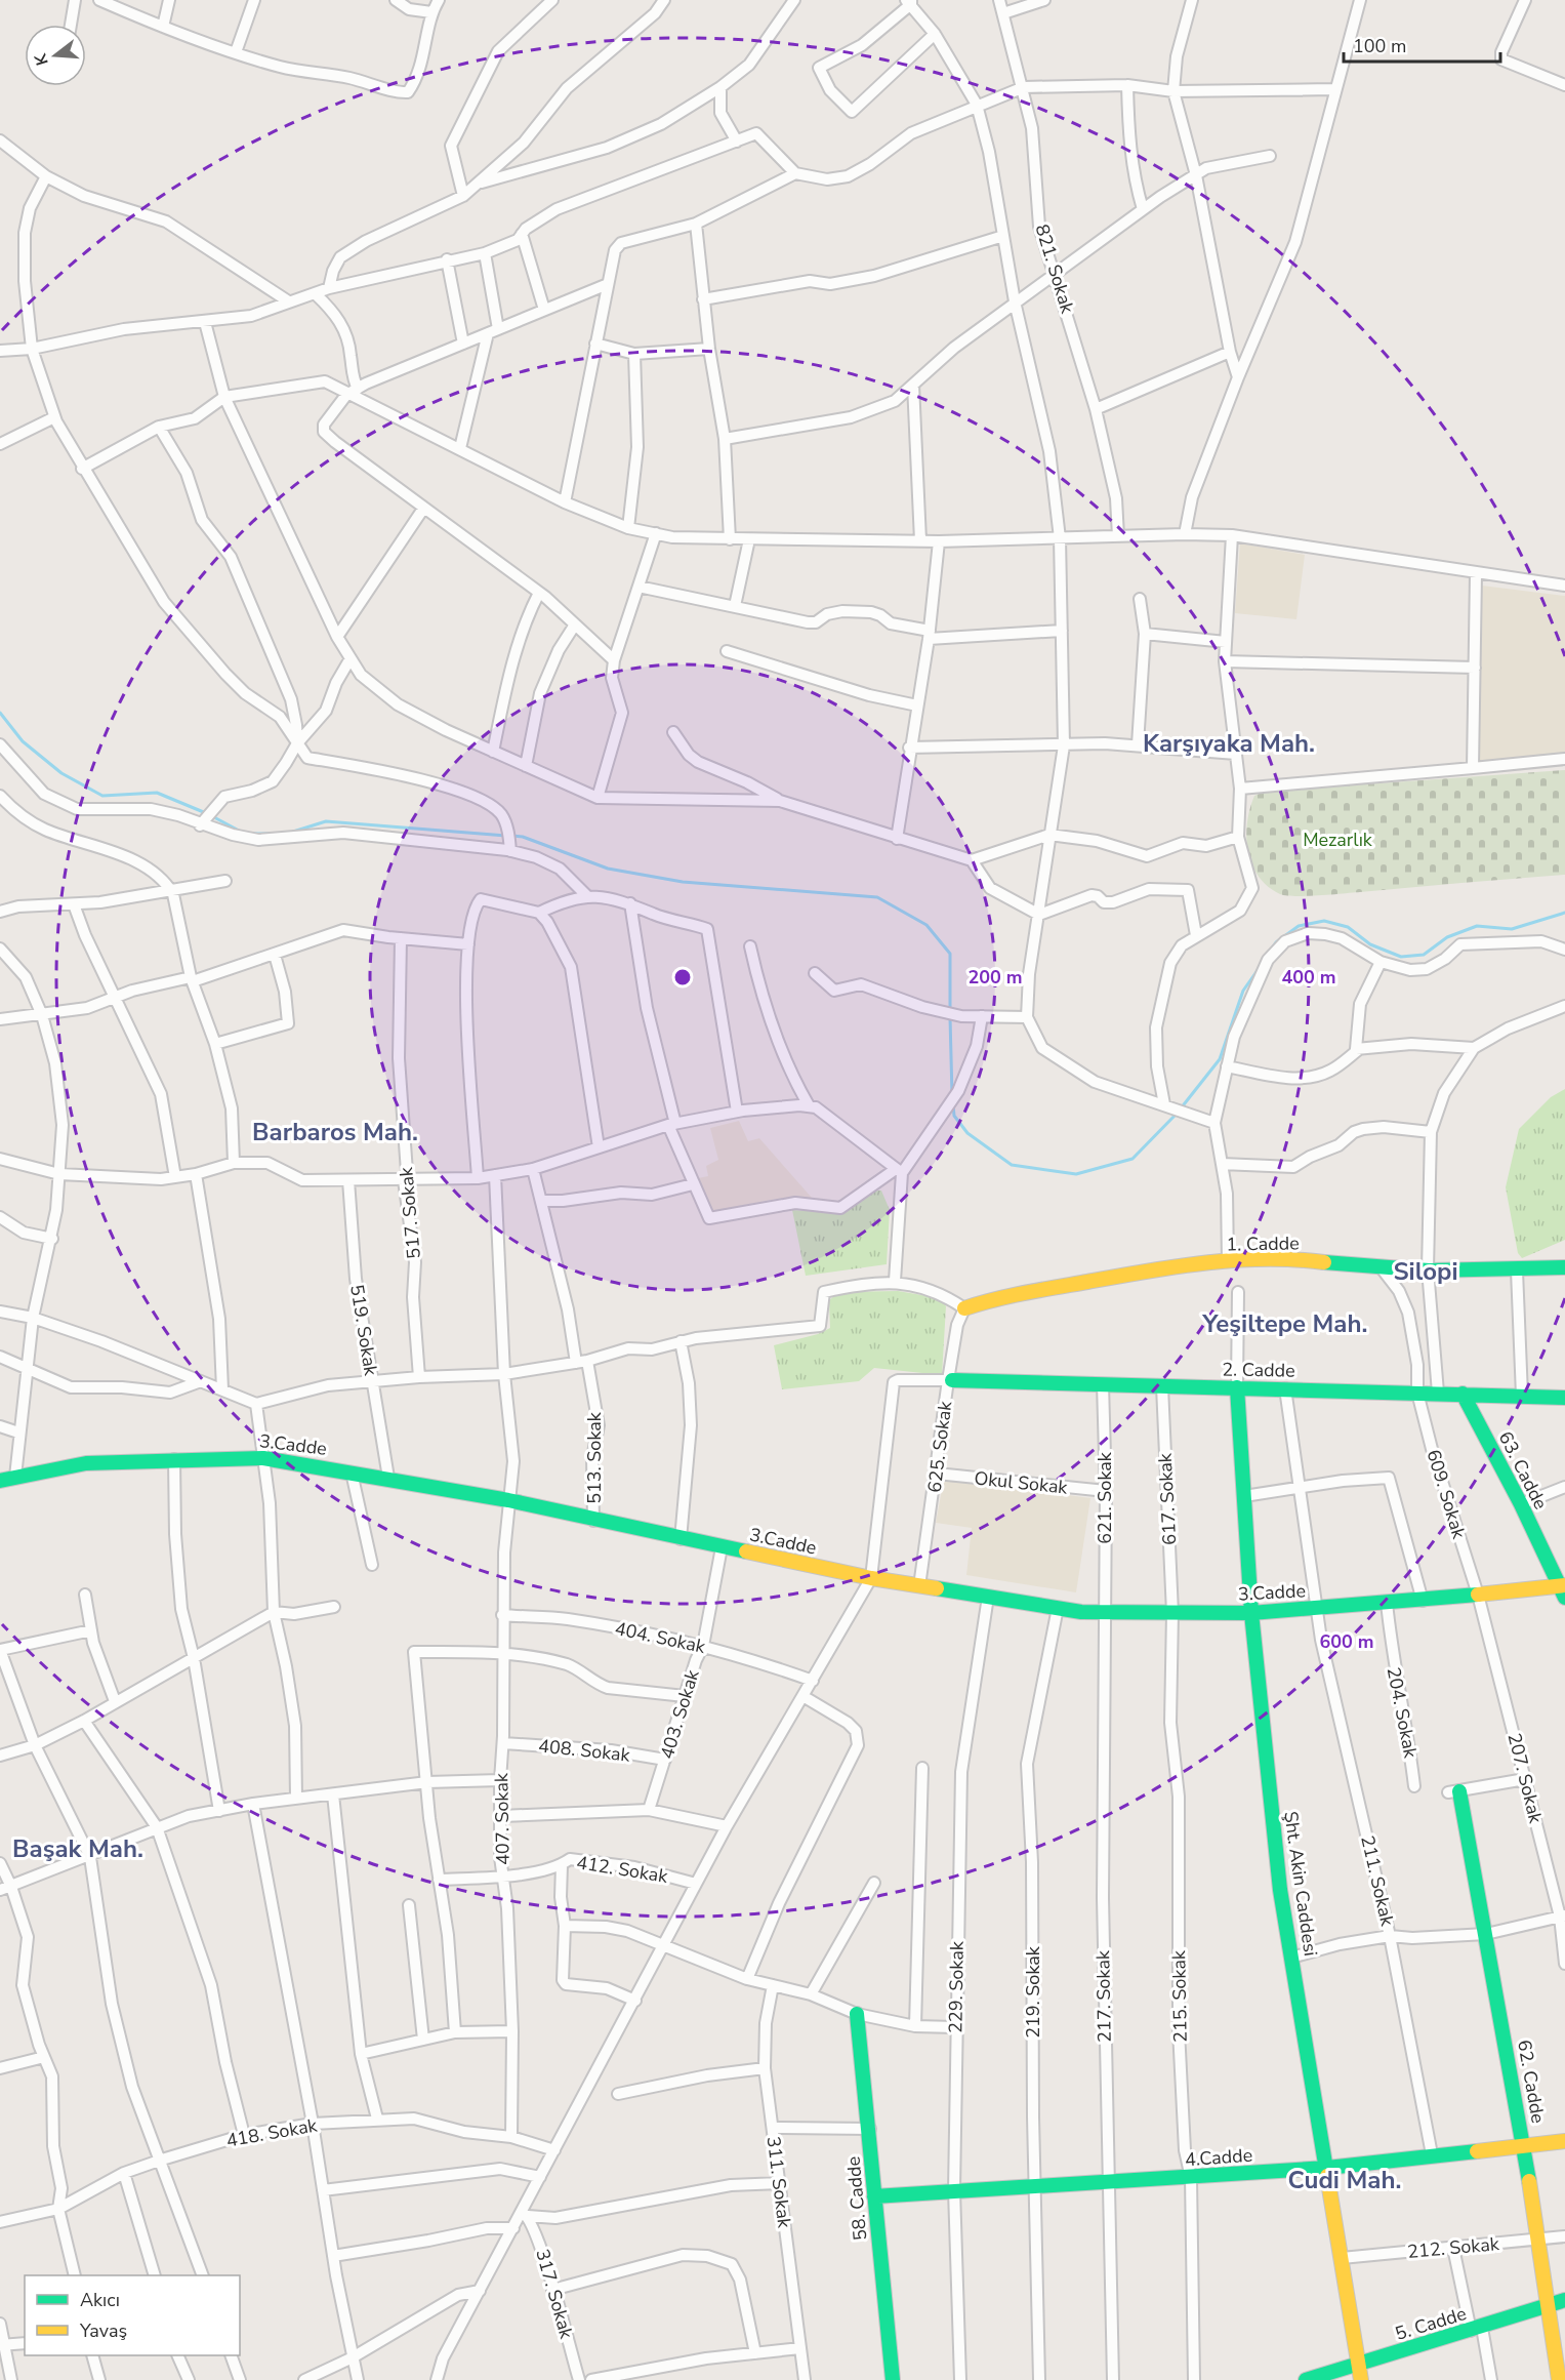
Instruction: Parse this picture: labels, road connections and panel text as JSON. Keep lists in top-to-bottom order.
{
  "streets": {
    "street": [
      "821. Sokak",
      "517. Sokak",
      "1. Cadde",
      "519. Sokak",
      "2. Cadde",
      "3.Cadde",
      "625. Sokak",
      "513. Sokak",
      "63. Cadde",
      "Okul Sokak",
      "609. Sokak",
      "621. Sokak",
      "617. Sokak",
      "404. Sokak",
      "204. Sokak",
      "403. Sokak",
      "408. Sokak",
      "207. Sokak",
      "407. Sokak",
      "412. Sokak",
      "211. Sokak",
      "Şht. Akin Caddesi",
      "229. Sokak",
      "219. Sokak",
      "217. Sokak",
      "215. Sokak",
      "62. Cadde",
      "418. Sokak",
      "4.Cadde",
      "311. Sokak",
      "58. Cadde",
      "212. Sokak",
      "317. Sokak",
      "5. Cadde"
    ]
  },
  "crossings": [
    ["1. Cadde", "625. Sokak"],
    ["1. Cadde", "609. Sokak"],
    ["519. Sokak", "3.Cadde"],
    ["2. Cadde", "625. Sokak"],
    ["2. Cadde", "63. Cadde"],
    ["2. Cadde", "609. Sokak"],
    ["2. Cadde", "621. Sokak"],
    ["2. Cadde", "617. Sokak"],
    ["2. Cadde", "211. Sokak"],
    ["2. Cadde", "Şht. Akin Caddesi"],
    ["3.Cadde", "625. Sokak"],
    ["3.Cadde", "513. Sokak"],
    ["3.Cadde", "63. Cadde"],
    ["3.Cadde", "609. Sokak"],
    ["3.Cadde", "621. Sokak"],
    ["3.Cadde", "617. Sokak"],
    ["3.Cadde", "204. Sokak"],
    ["3.Cadde", "403. Sokak"],
    ["3.Cadde", "207. Sokak"],
    ["3.Cadde", "407. Sokak"],
    ["3.Cadde", "211. Sokak"],
    ["3.Cadde", "Şht. Akin Caddesi"],
    ["3.Cadde", "229. Sokak"],
    ["3.Cadde", "219. Sokak"],
    ["3.Cadde", "217. Sokak"],
    ["3.Cadde", "215. Sokak"],
    ["625. Sokak", "Okul Sokak"],
    ["Okul Sokak", "621. Sokak"],
    ["609. Sokak", "207. Sokak"],
    ["621. Sokak", "217. Sokak"],
    ["617. Sokak", "215. Sokak"],
    ["404. Sokak", "403. Sokak"],
    ["404. Sokak", "407. Sokak"],
    ["403. Sokak", "408. Sokak"],
    ["408. Sokak", "407. Sokak"],
    ["407. Sokak", "412. Sokak"],
    ["407. Sokak", "418. Sokak"],
    ["211. Sokak", "4.Cadde"],
    ["Şht. Akin Caddesi", "4.Cadde"],
    ["Şht. Akin Caddesi", "212. Sokak"],
    ["Şht. Akin Caddesi", "5. Cadde"],
    ["229. Sokak", "4.Cadde"],
    ["219. Sokak", "4.Cadde"],
    ["217. Sokak", "4.Cadde"],
    ["215. Sokak", "4.Cadde"],
    ["62. Cadde", "4.Cadde"],
    ["62. Cadde", "212. Sokak"],
    ["62. Cadde", "5. Cadde"],
    ["4.Cadde", "58. Cadde"]
  ],
  "districts": [
    "Karşıyaka Mah.",
    "Barbaros Mah.",
    "Silopi",
    "Yeşiltepe Mah.",
    "Başak Mah.",
    "Cudi Mah."
  ],
  "parks": ["Mezarlık"],
  "legend": ["Akıcı", "Yavaş"],
  "scale_bar": "100 m",
  "north": "left",
  "rings": ["200 m", "400 m", "600 m"]
}
